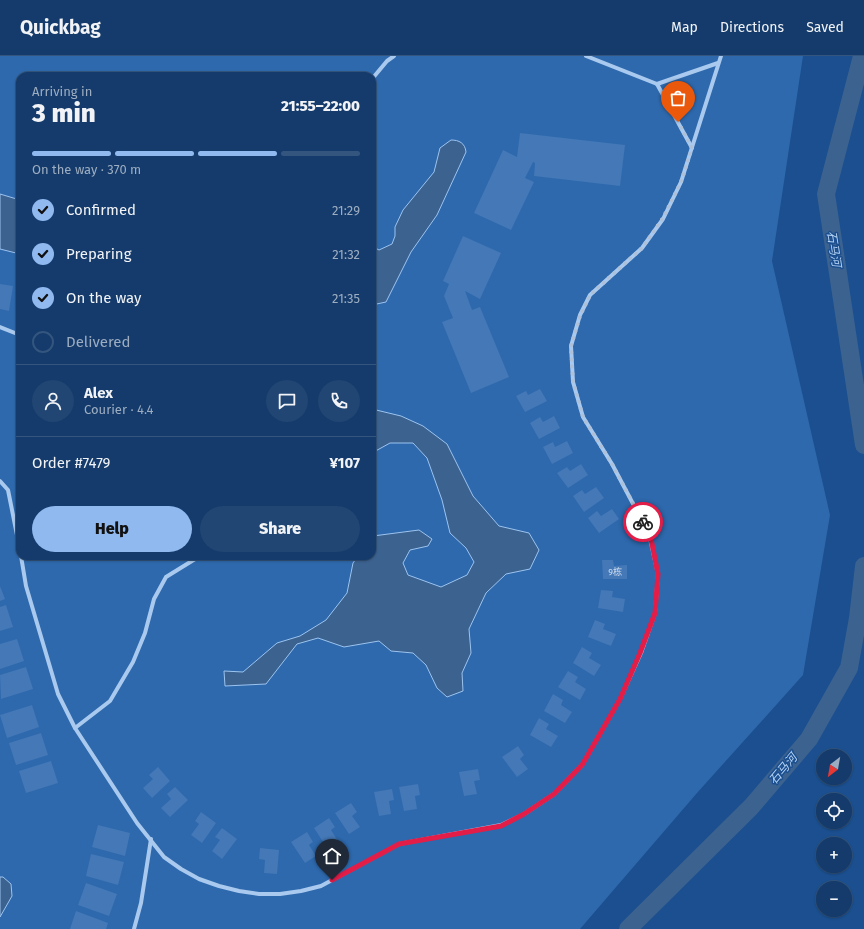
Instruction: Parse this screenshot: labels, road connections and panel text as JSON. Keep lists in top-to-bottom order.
{
  "water": ["石马河"],
  "house_numbers": ["9栋"],
  "north": "bottom left",
  "page": {
    "header": "Quickbag",
    "nav": ["Map", "Directions", "Saved"],
    "heading": ["3 min", "Arriving in", "21:55–22:00"],
    "panel": [
      "Alex",
      "Courier · 4.4",
      "Order #7479",
      "¥107"
    ],
    "bar": "On the way · 370 m",
    "list": [
      ["Confirmed", "21:29"],
      ["Preparing", "21:32"],
      ["On the way", "21:35"],
      "Delivered"
    ],
    "buttons": ["Help", "Share"],
    "map_buttons": ["+", "−"]
  }
}
